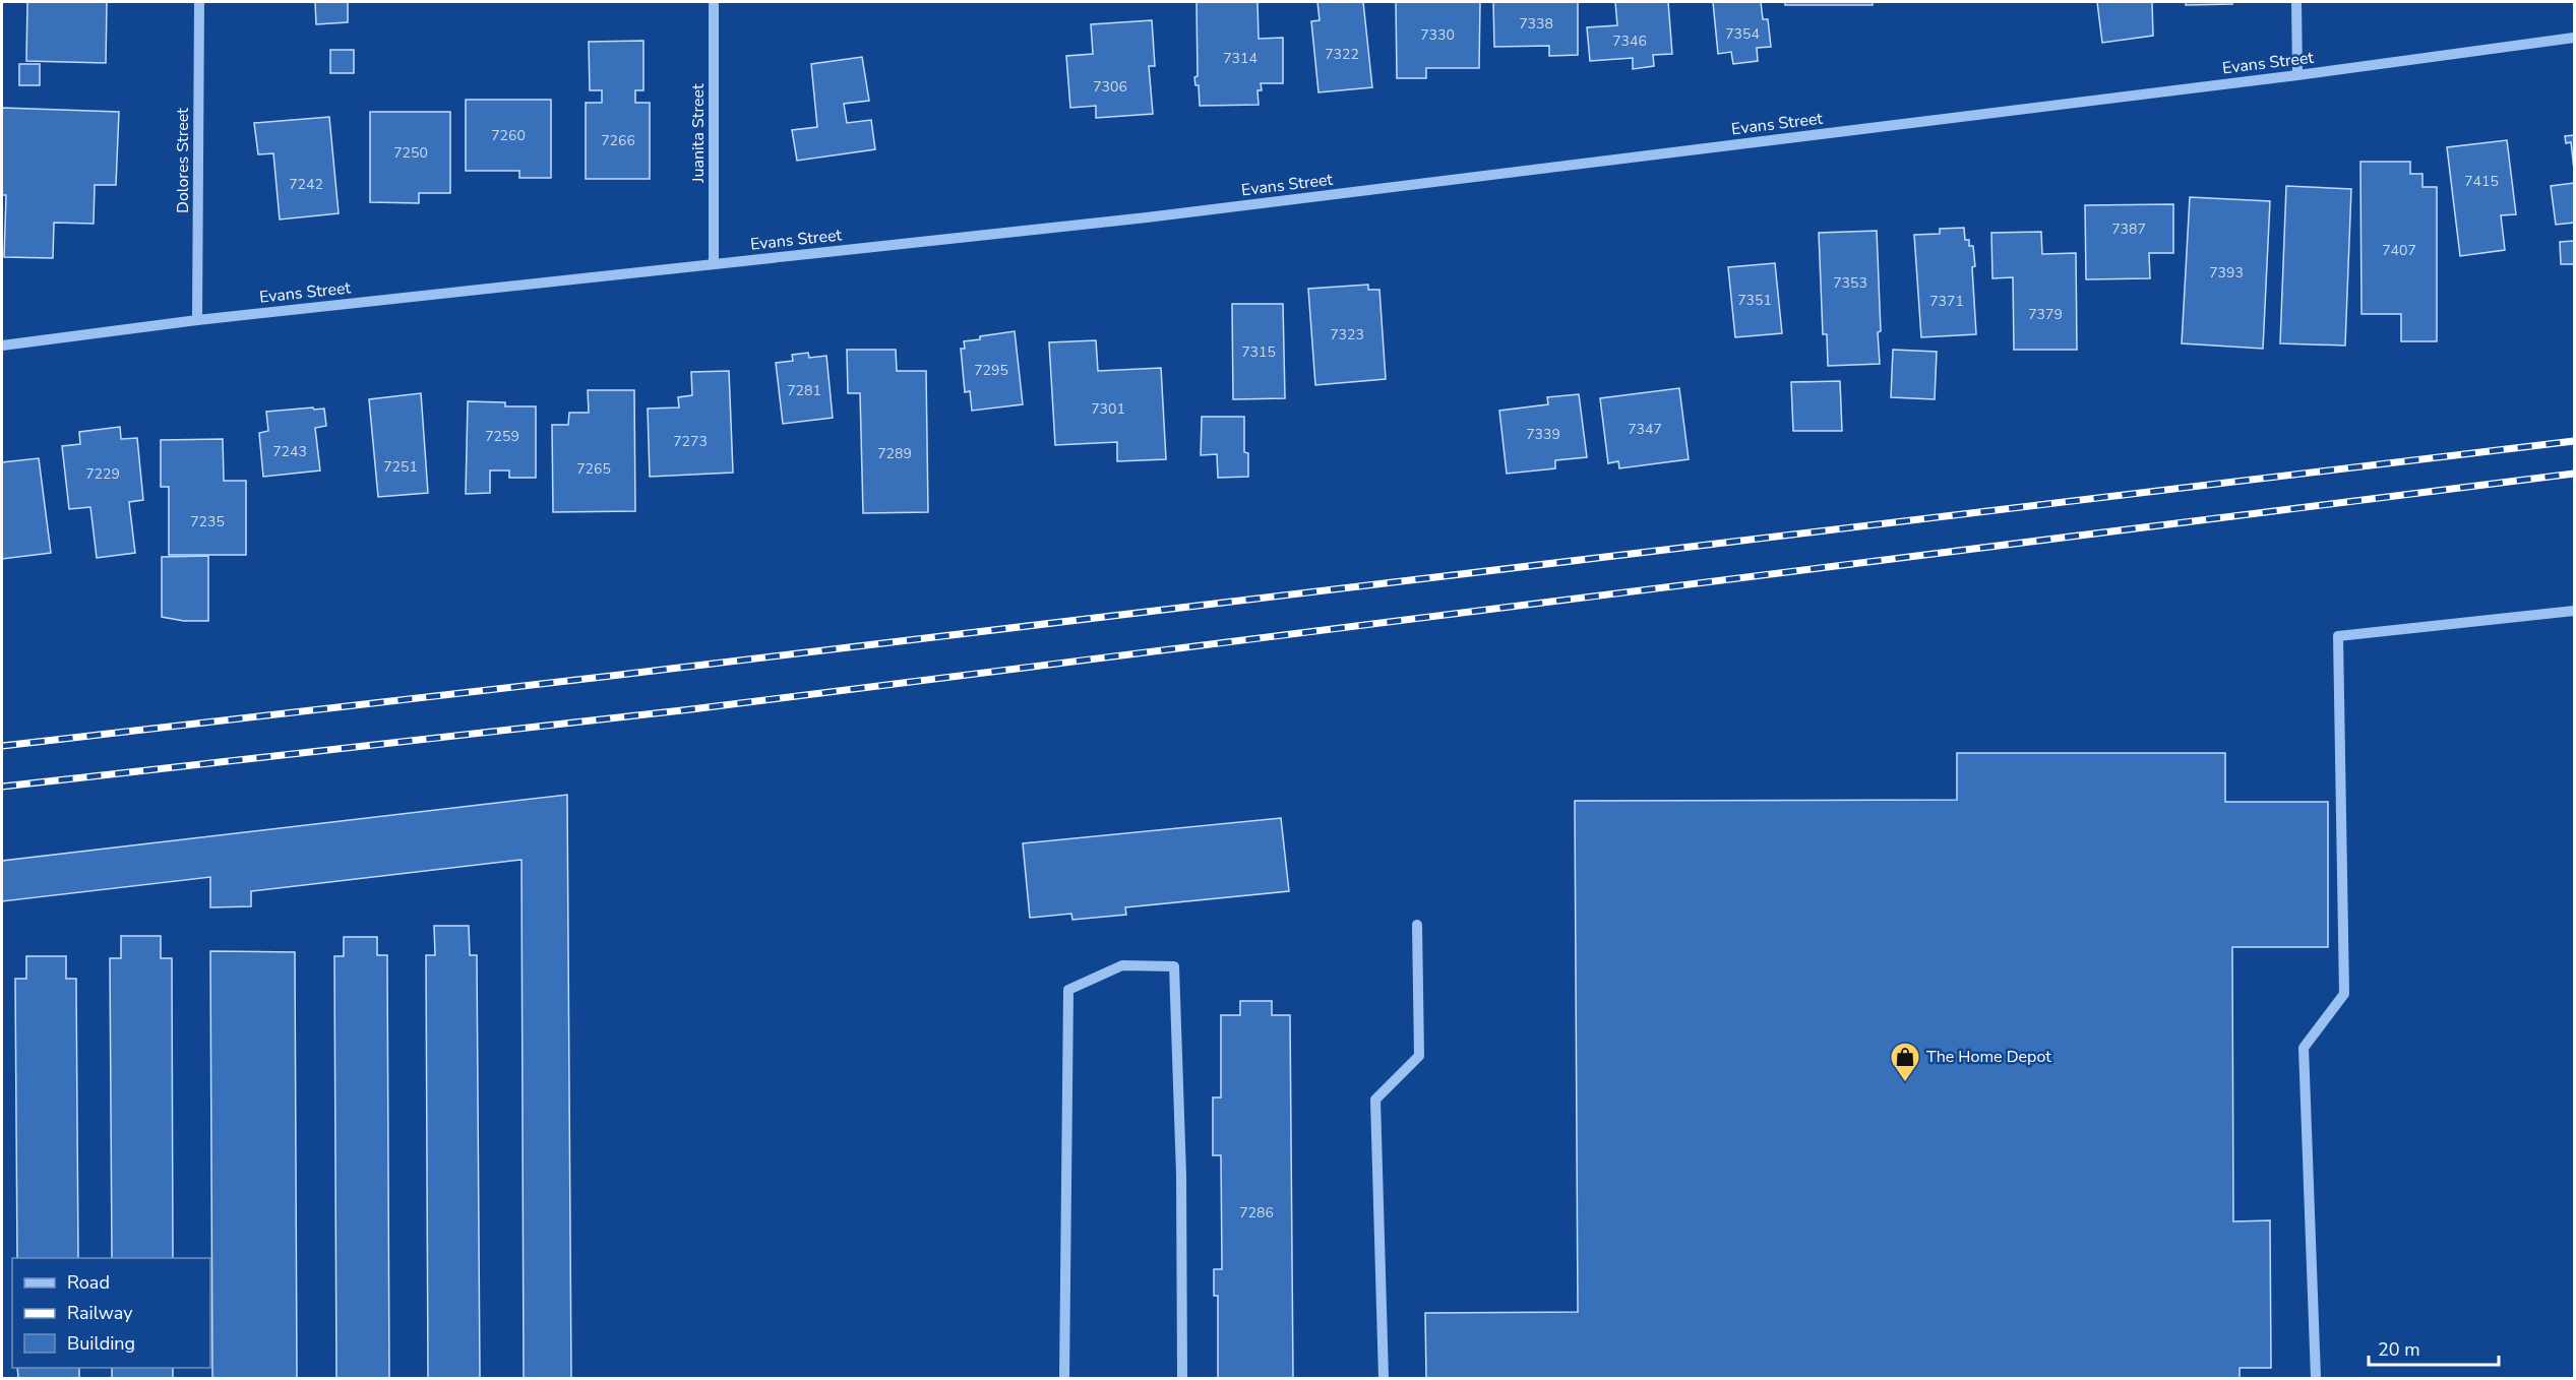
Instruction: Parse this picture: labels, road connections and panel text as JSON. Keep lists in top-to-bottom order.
{
  "streets": {
    "street": ["Evans Street", "Juanita Street", "Dolores Street"]
  },
  "crossings": [
    ["Evans Street", "Juanita Street"],
    ["Evans Street", "Dolores Street"]
  ],
  "places": {
    "shop": ["The Home Depot"]
  },
  "house_numbers": [
    "7338",
    "7354",
    "7330",
    "7346",
    "7322",
    "7314",
    "7306",
    "7260",
    "7266",
    "7250",
    "7415",
    "7242",
    "7387",
    "7407",
    "7393",
    "7353",
    "7351",
    "7371",
    "7379",
    "7323",
    "7315",
    "7295",
    "7281",
    "7301",
    "7347",
    "7339",
    "7259",
    "7273",
    "7243",
    "7289",
    "7251",
    "7265",
    "7229",
    "7235",
    "7286"
  ],
  "legend": ["Road", "Railway", "Building"],
  "scale_bar": "20 m"
}
